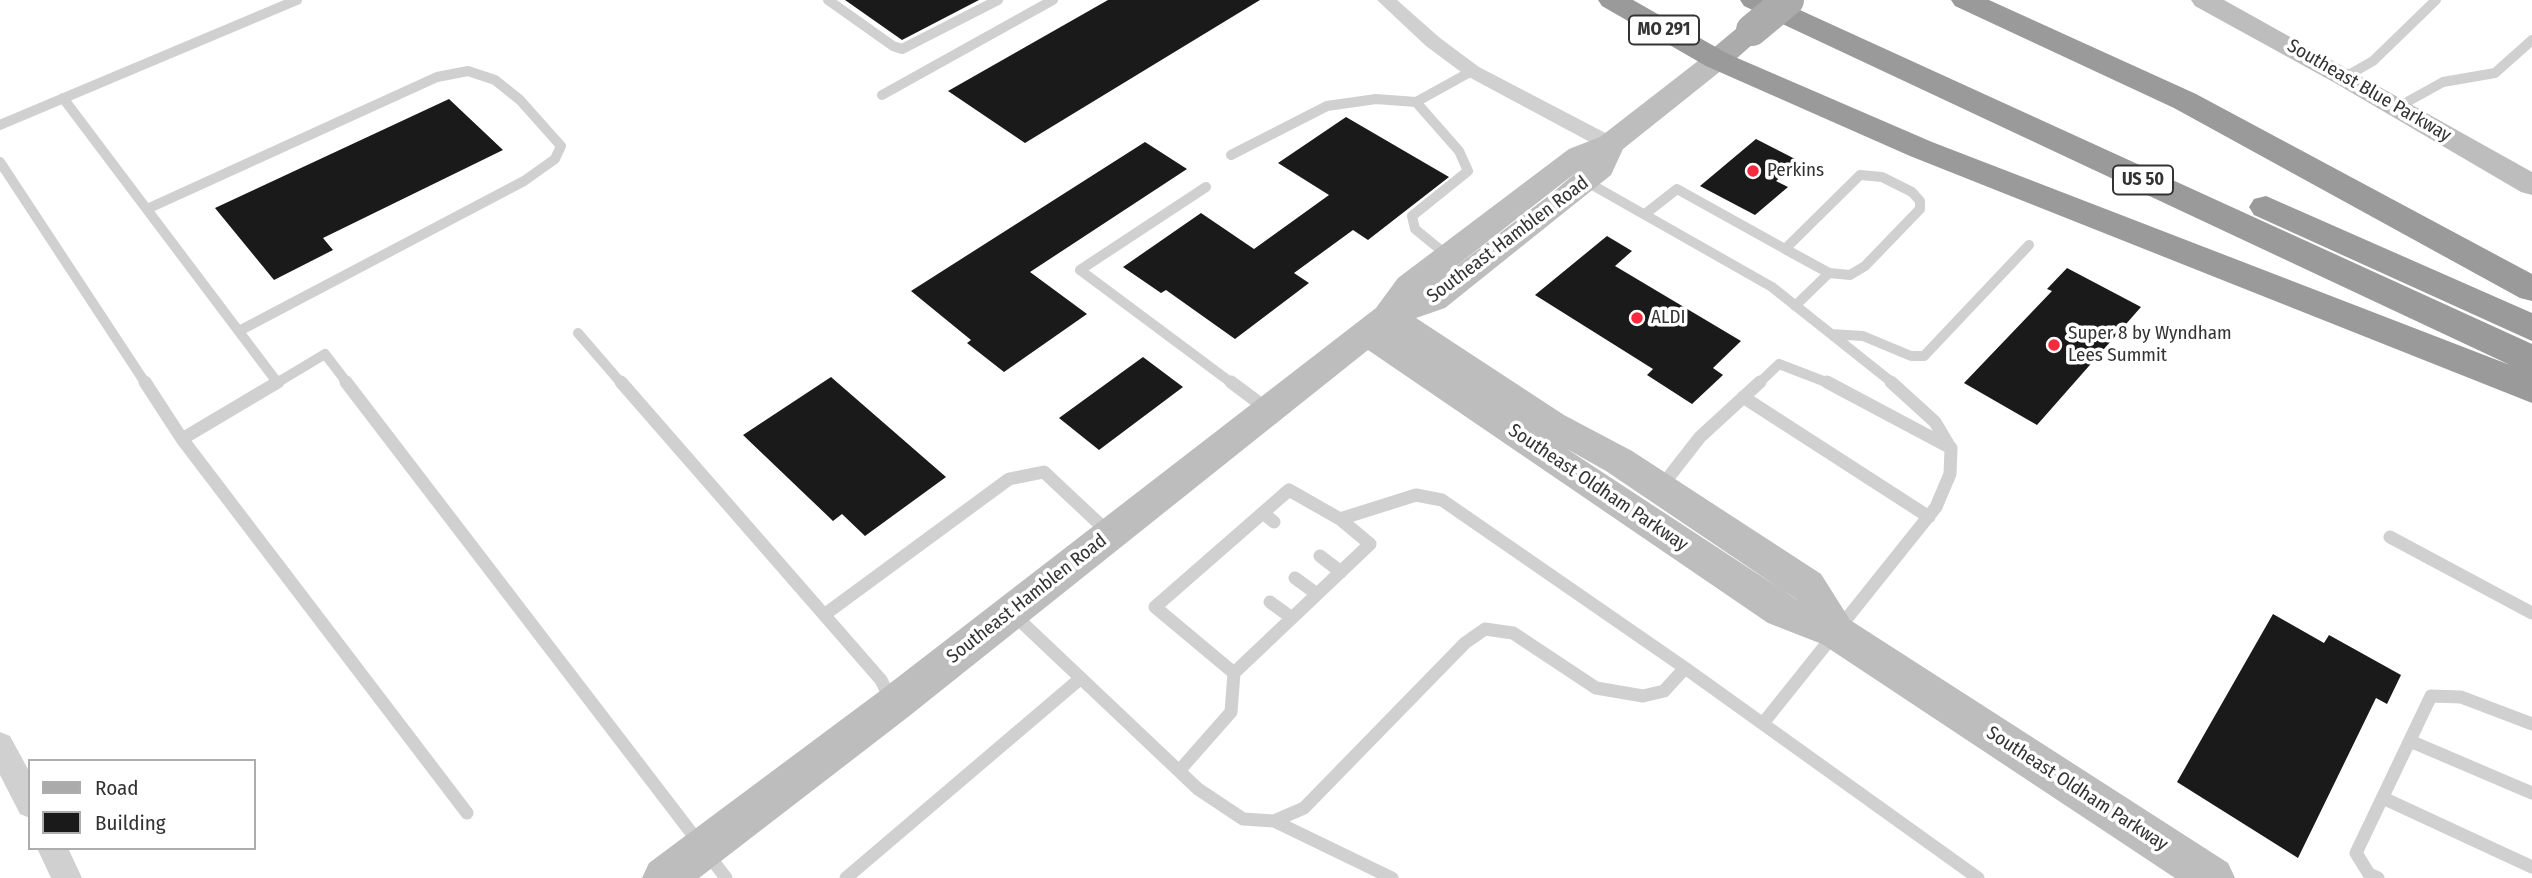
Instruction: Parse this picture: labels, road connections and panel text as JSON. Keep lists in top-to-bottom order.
{
  "streets": {
    "highway": ["MO 291", "US 50"],
    "main road": ["Southeast Blue Parkway", "Southeast Hamblen Road", "Southeast Oldham Parkway"]
  },
  "crossings": [
    ["MO 291", "Southeast Hamblen Road"],
    ["Southeast Hamblen Road", "Southeast Oldham Parkway"]
  ],
  "places": ["Perkins", "ALDI", "Super 8 by Wyndham Lees Summit"],
  "legend": ["Road", "Building"]
}
